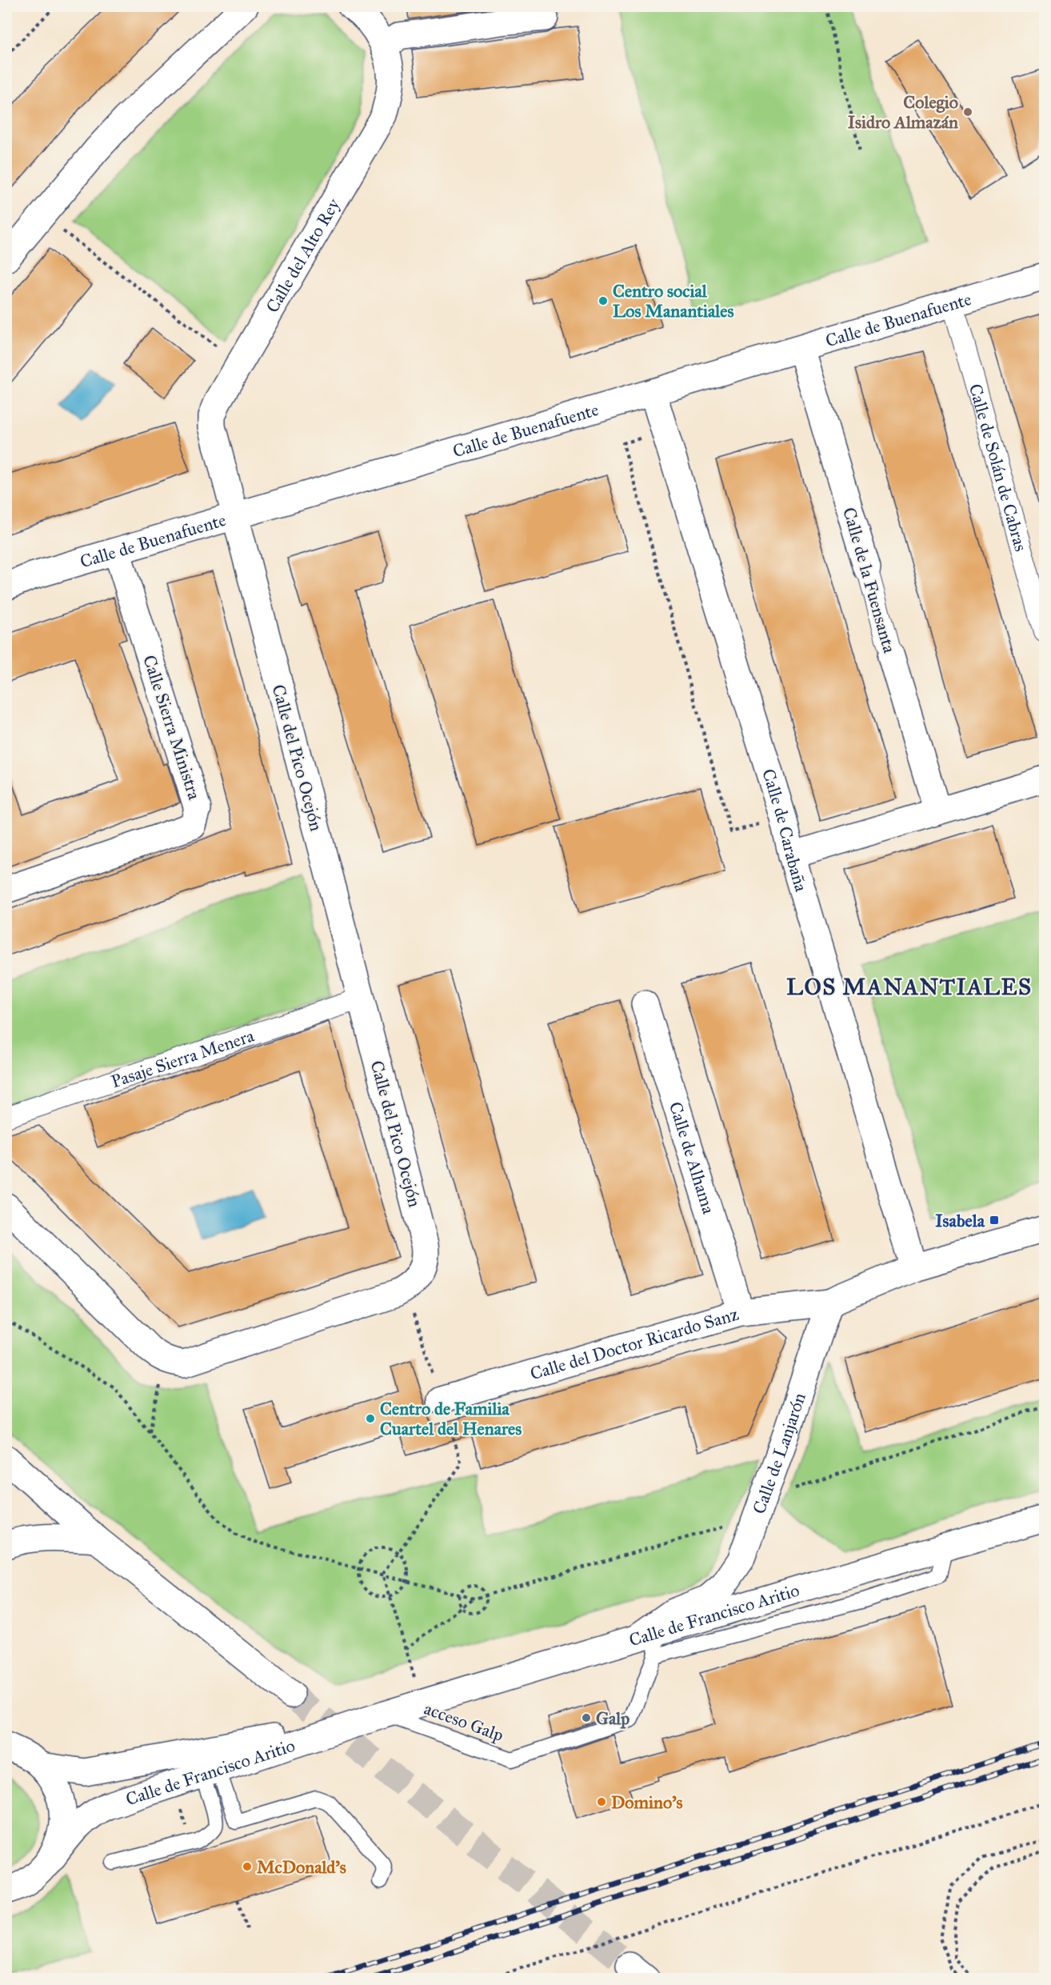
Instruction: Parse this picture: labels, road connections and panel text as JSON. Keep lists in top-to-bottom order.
{
  "streets": {
    "street": [
      "Calle del Alto Rey",
      "Calle de Buenafuente",
      "Calle de Solán de Cabras",
      "Calle de la Fuensanta",
      "Calle Sierra Ministra",
      "Calle del Pico Ocejón",
      "Calle de Carabaña",
      "Pasaje Sierra Menera",
      "Calle de Alhama",
      "Calle del Doctor Ricardo Sanz",
      "Calle de Lanjarón",
      "Calle de Francisco Aritio"
    ],
    "lane": ["acceso Galp"]
  },
  "crossings": [
    ["Calle del Alto Rey", "Calle de Buenafuente"],
    ["Calle del Alto Rey", "Calle del Pico Ocejón"],
    ["Calle de Buenafuente", "Calle de Solán de Cabras"],
    ["Calle de Buenafuente", "Calle de la Fuensanta"],
    ["Calle de Buenafuente", "Calle Sierra Ministra"],
    ["Calle de Buenafuente", "Calle del Pico Ocejón"],
    ["Calle de Buenafuente", "Calle de Carabaña"],
    ["Calle del Pico Ocejón", "Pasaje Sierra Menera"],
    ["Calle de Alhama", "Calle del Doctor Ricardo Sanz"],
    ["Calle del Doctor Ricardo Sanz", "Calle de Lanjarón"],
    ["Calle de Lanjarón", "Calle de Francisco Aritio"],
    ["Calle de Francisco Aritio", "acceso Galp"]
  ],
  "districts": ["LOS MANANTIALES"],
  "places": {
    "other": [
      "Colegio Isidro Almazán",
      "Centro social Los Manantiales",
      "Centro de Familia Cuartel del Henares",
      "Galp",
      "Domino's",
      "McDonald's"
    ],
    "transit": ["Isabela"]
  }
}
